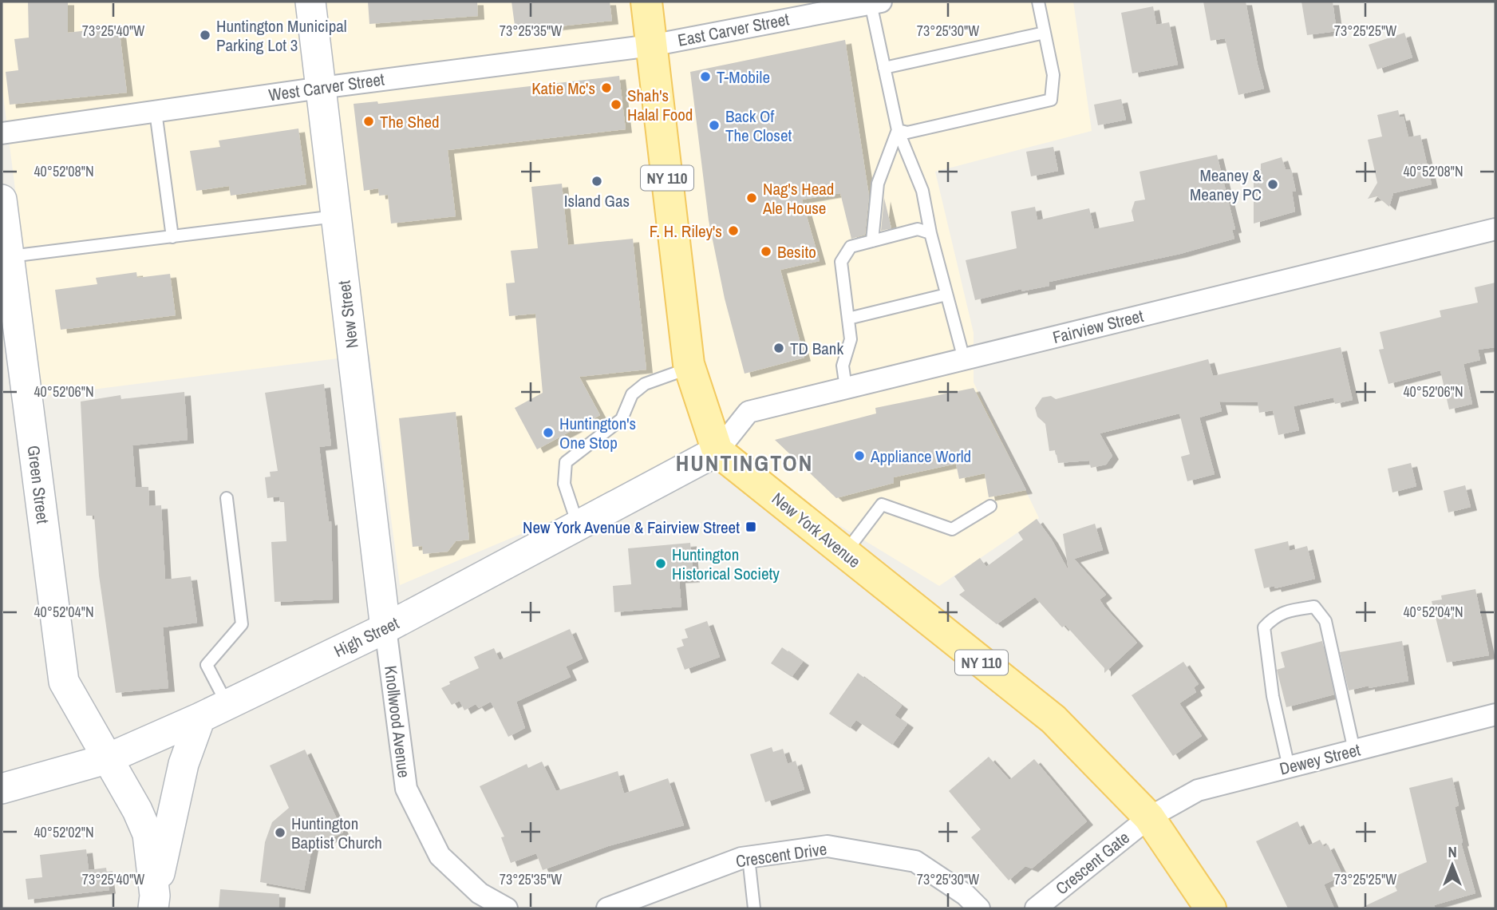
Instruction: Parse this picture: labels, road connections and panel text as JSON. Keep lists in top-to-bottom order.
{
  "streets": {
    "main road": ["NY 110", "New York Avenue"],
    "street": [
      "East Carver Street",
      "West Carver Street",
      "New Street",
      "Fairview Street",
      "Green Street",
      "High Street",
      "Knollwood Avenue",
      "Dewey Street",
      "Crescent Drive",
      "Crescent Gate"
    ]
  },
  "crossings": [
    ["East Carver Street", "West Carver Street"],
    ["East Carver Street", "NY 110"],
    ["West Carver Street", "NY 110"],
    ["West Carver Street", "New Street"],
    ["NY 110", "Fairview Street"],
    ["NY 110", "New York Avenue"],
    ["NY 110", "High Street"],
    ["New Street", "High Street"],
    ["New Street", "Knollwood Avenue"],
    ["Fairview Street", "New York Avenue"],
    ["Fairview Street", "High Street"],
    ["Green Street", "High Street"],
    ["New York Avenue", "High Street"],
    ["New York Avenue", "Dewey Street"],
    ["New York Avenue", "Crescent Gate"],
    ["High Street", "Knollwood Avenue"],
    ["Dewey Street", "Crescent Gate"]
  ],
  "districts": ["HUNTINGTON"],
  "places": {
    "other": [
      "Huntington Municipal Parking Lot 3",
      "T-Mobile",
      "Katie Mc's",
      "Shah's Halal Food",
      "The Shed",
      "Back Of The Closet",
      "Island Gas",
      "Meaney & Meaney PC",
      "Nag's Head Ale House",
      "F. H. Riley's",
      "Besito",
      "TD Bank",
      "Huntington's One Stop",
      "Appliance World",
      "Huntington Historical Society",
      "Huntington Baptist Church"
    ],
    "transit": ["New York Avenue & Fairview Street"]
  },
  "north": "top",
  "coordinates": [
    "73°25'40\"W",
    "73°25'35\"W",
    "73°25'30\"W",
    "73°25'25\"W",
    "40°52'08\"N",
    "40°52'06\"N",
    "40°52'04\"N",
    "40°52'02\"N"
  ]
}
